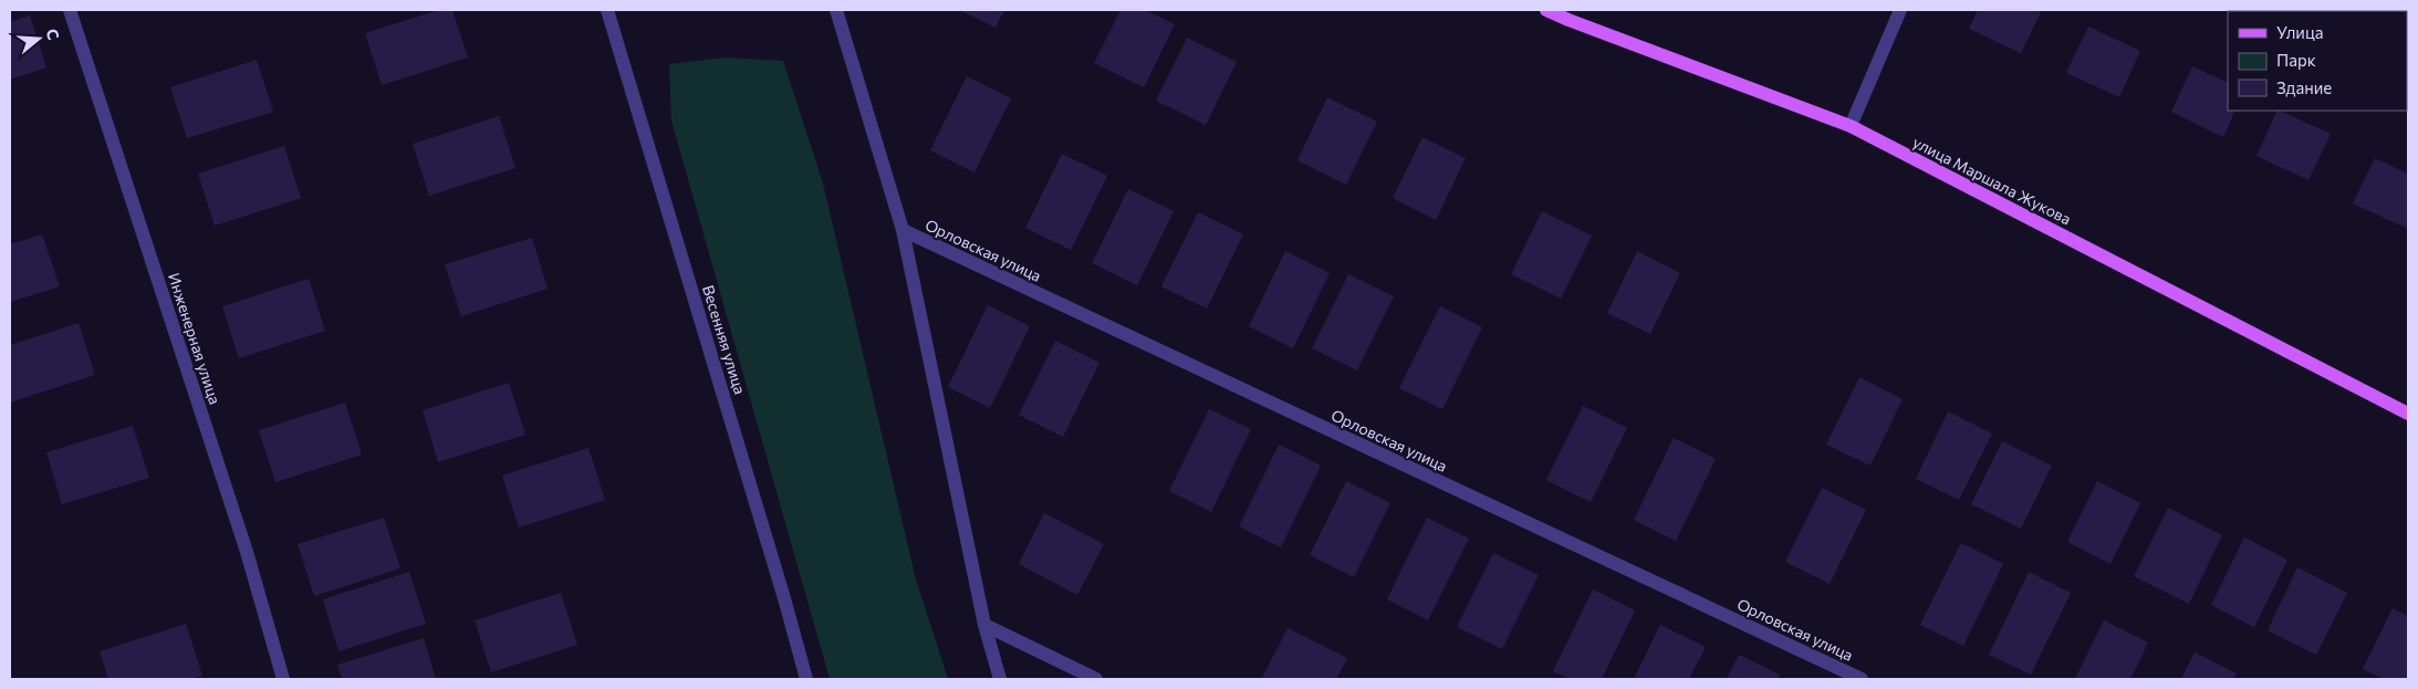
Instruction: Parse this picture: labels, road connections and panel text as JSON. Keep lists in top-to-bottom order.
{
  "streets": {
    "main road": ["улица Маршала Жукова"],
    "street": ["Орловская улица", "Инженерная улица", "Весенняя улица"]
  },
  "legend": ["Улица", "Парк", "Здание"],
  "north": "right"
}
